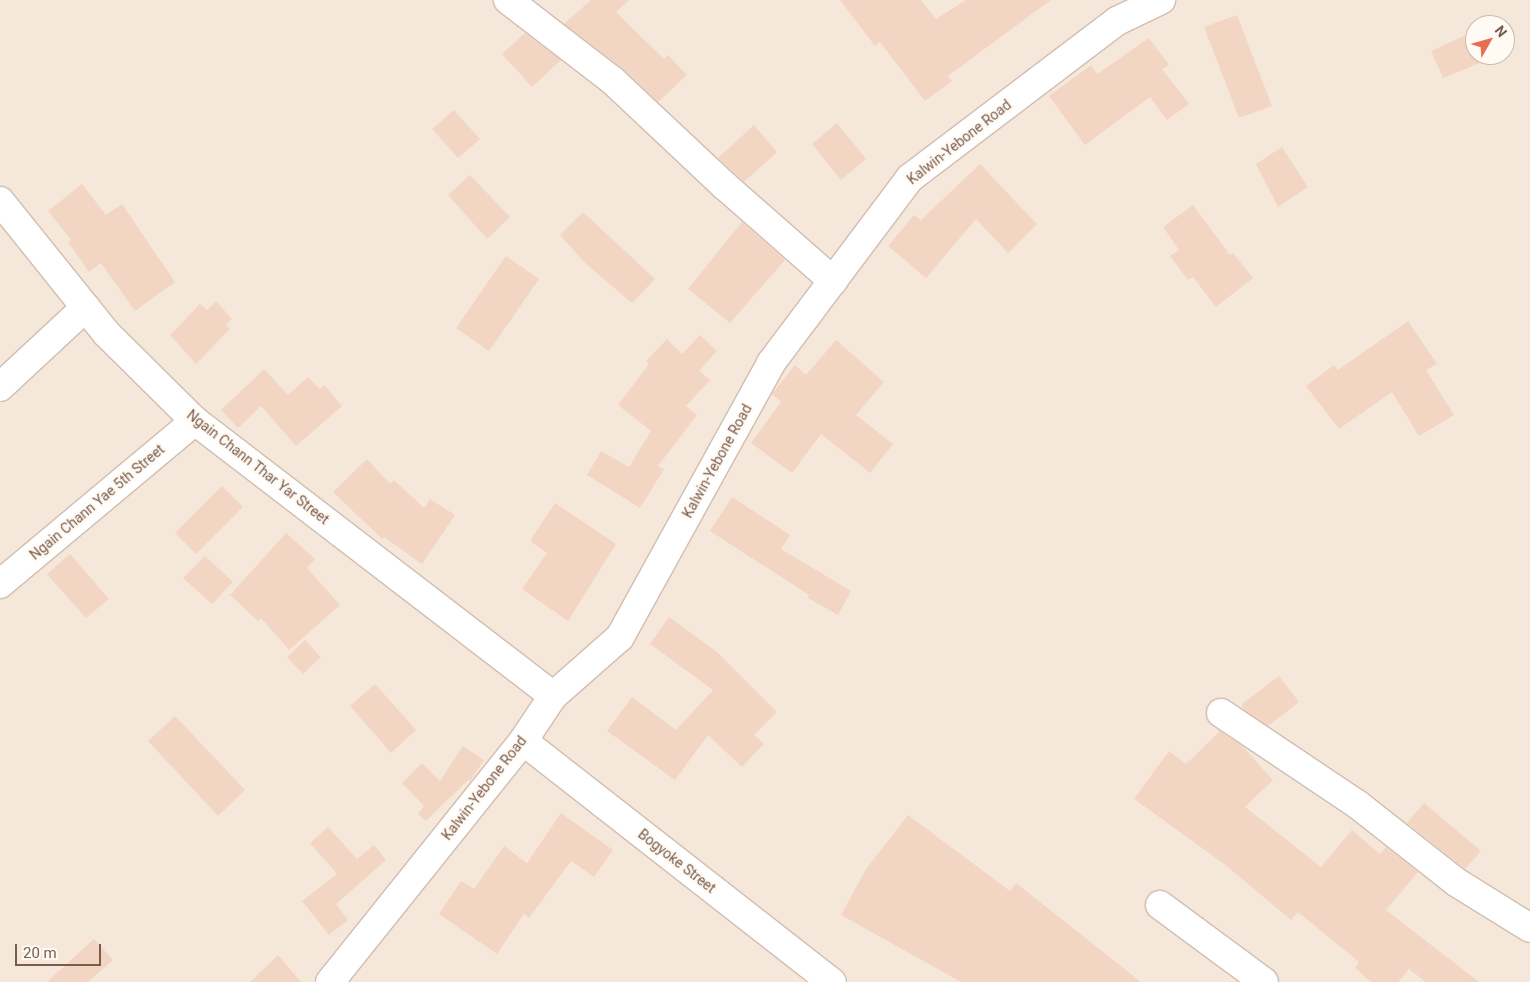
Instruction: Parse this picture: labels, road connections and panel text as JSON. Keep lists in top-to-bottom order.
{
  "streets": {
    "street": [
      "Kalwin-Yebone Road",
      "Ngain Chann Thar Yar Street",
      "Ngain Chann Yae 5th Street",
      "Bogyoke Street"
    ]
  },
  "crossings": [
    ["Kalwin-Yebone Road", "Ngain Chann Thar Yar Street"],
    ["Kalwin-Yebone Road", "Bogyoke Street"],
    ["Ngain Chann Thar Yar Street", "Ngain Chann Yae 5th Street"]
  ],
  "scale_bar": "20 m",
  "north": "top right"
}
